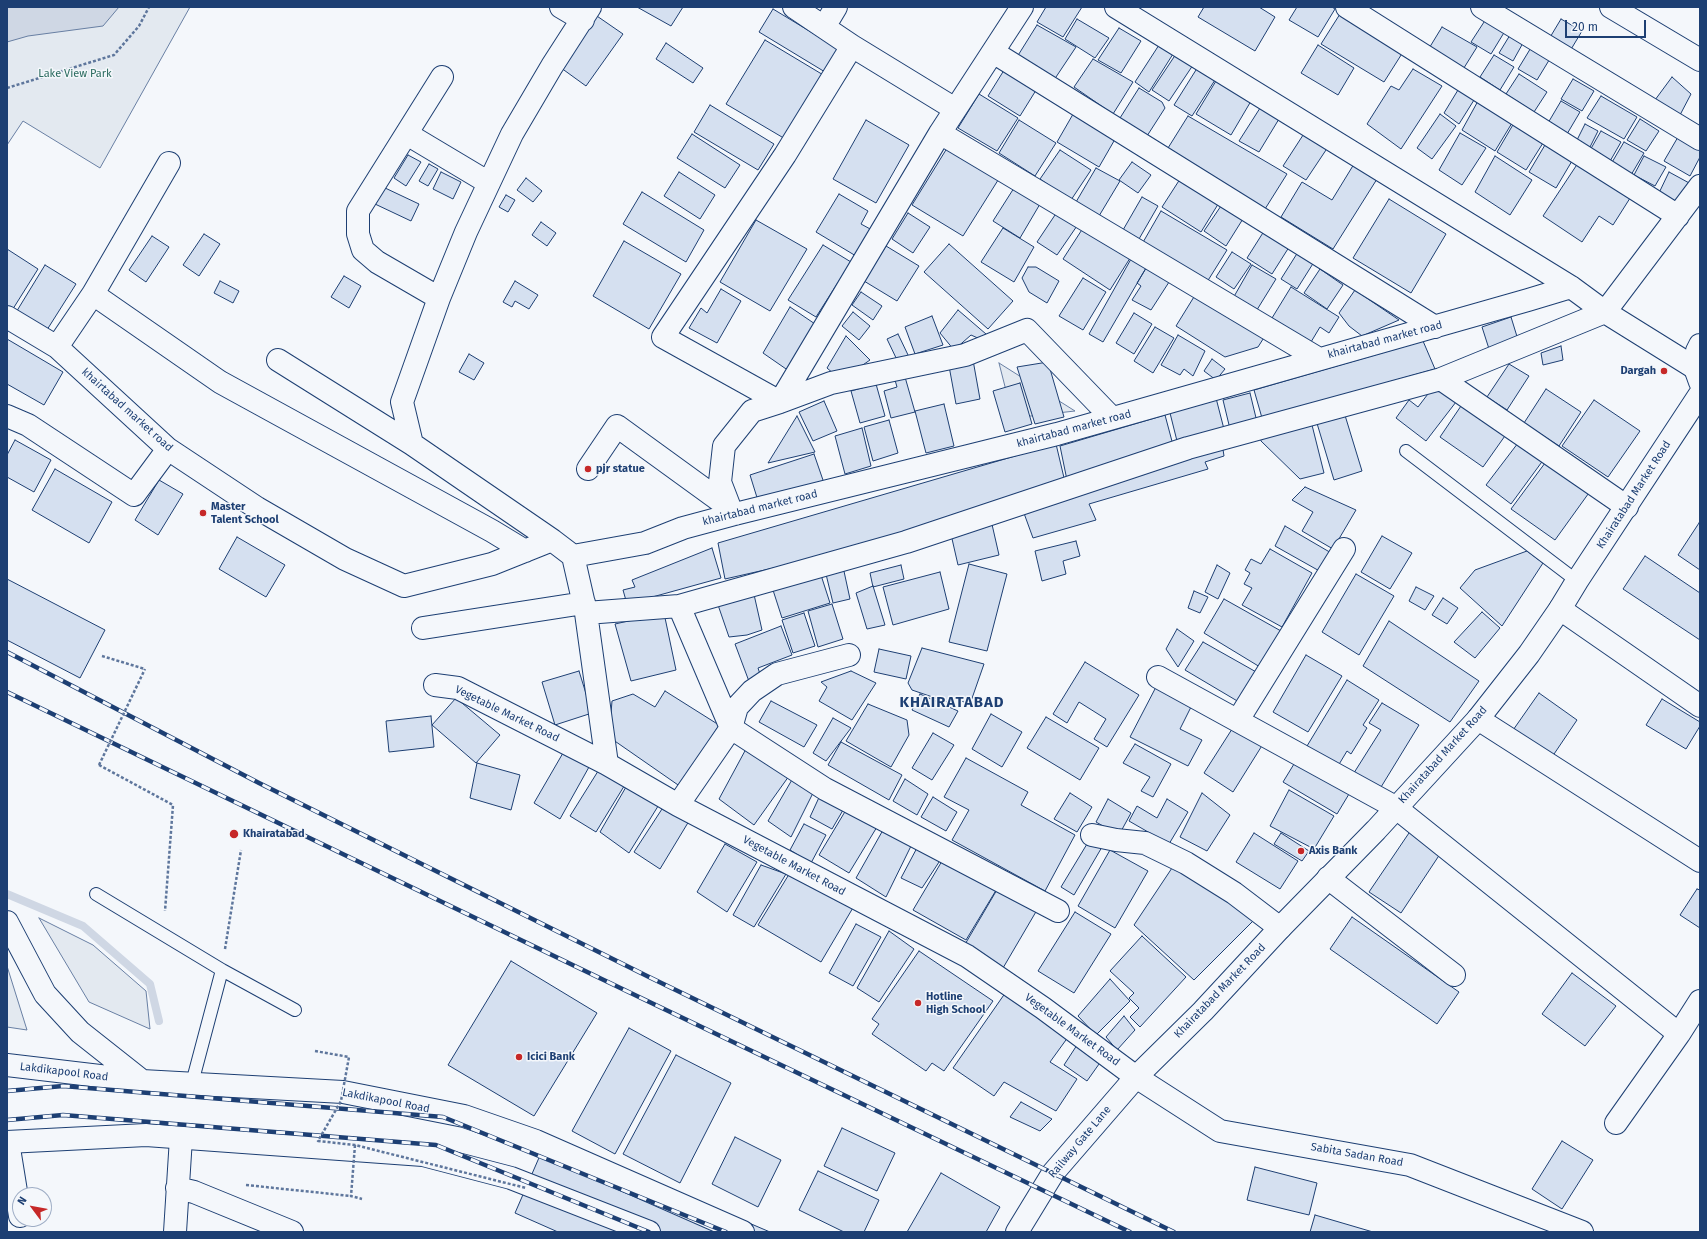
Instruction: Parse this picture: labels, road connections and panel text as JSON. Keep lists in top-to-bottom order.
{
  "streets": {
    "main road": [
      "khairtabad market road",
      "Khairatabad Market Road",
      "Vegetable Market Road",
      "Lakdikapool Road",
      "Railway Gate Lane",
      "Sabita Sadan Road"
    ]
  },
  "crossings": [
    ["Khairatabad Market Road", "Vegetable Market Road"],
    ["Khairatabad Market Road", "Railway Gate Lane"],
    ["Khairatabad Market Road", "Sabita Sadan Road"],
    ["Vegetable Market Road", "Railway Gate Lane"],
    ["Vegetable Market Road", "Sabita Sadan Road"],
    ["Railway Gate Lane", "Sabita Sadan Road"]
  ],
  "districts": ["KHAIRATABAD"],
  "parks": ["Lake View Park"],
  "places": [
    "Dargah",
    "pjr statue",
    "Master Talent School",
    "Khairatabad",
    "Axis Bank",
    "Hotline High School",
    "Icici Bank"
  ],
  "scale_bar": "20 m",
  "north": "top left"
}
